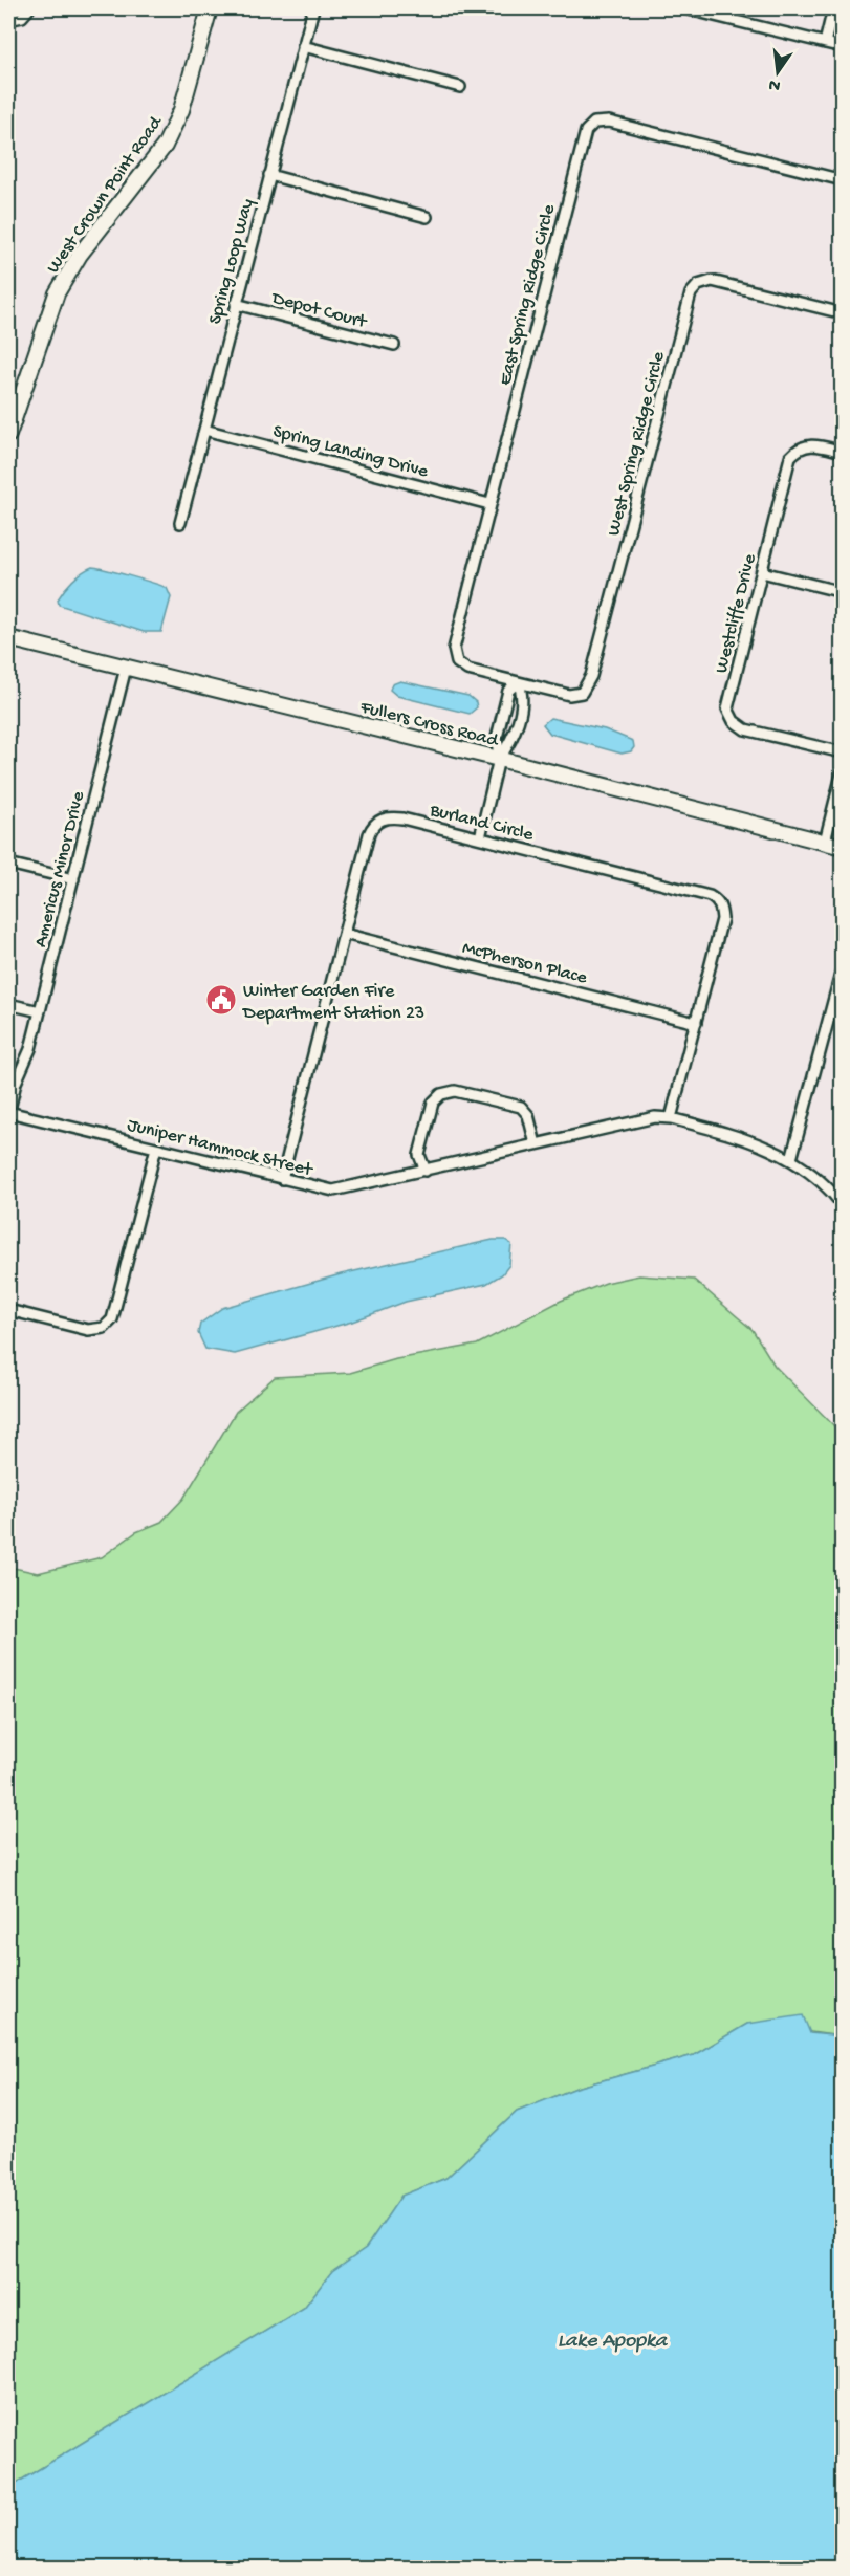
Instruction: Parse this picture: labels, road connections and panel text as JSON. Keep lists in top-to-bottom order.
{
  "streets": {
    "street": [
      "West Crown Point Road",
      "Spring Loop Way",
      "East Spring Ridge Circle",
      "Depot Court",
      "West Spring Ridge Circle",
      "Spring Landing Drive",
      "Westcliffe Drive",
      "Fullers Cross Road",
      "Burland Circle",
      "Americus Minor Drive",
      "McPherson Place",
      "Juniper Hammock Street"
    ]
  },
  "crossings": [
    ["Spring Loop Way", "Depot Court"],
    ["Spring Loop Way", "Spring Landing Drive"],
    ["East Spring Ridge Circle", "West Spring Ridge Circle"],
    ["East Spring Ridge Circle", "Spring Landing Drive"],
    ["Fullers Cross Road", "Americus Minor Drive"],
    ["Burland Circle", "McPherson Place"],
    ["Burland Circle", "Juniper Hammock Street"],
    ["Americus Minor Drive", "Juniper Hammock Street"]
  ],
  "water": ["Lake Apopka"],
  "places": {
    "public building": ["Winter Garden Fire Department Station 23"]
  },
  "north": "bottom"
}
